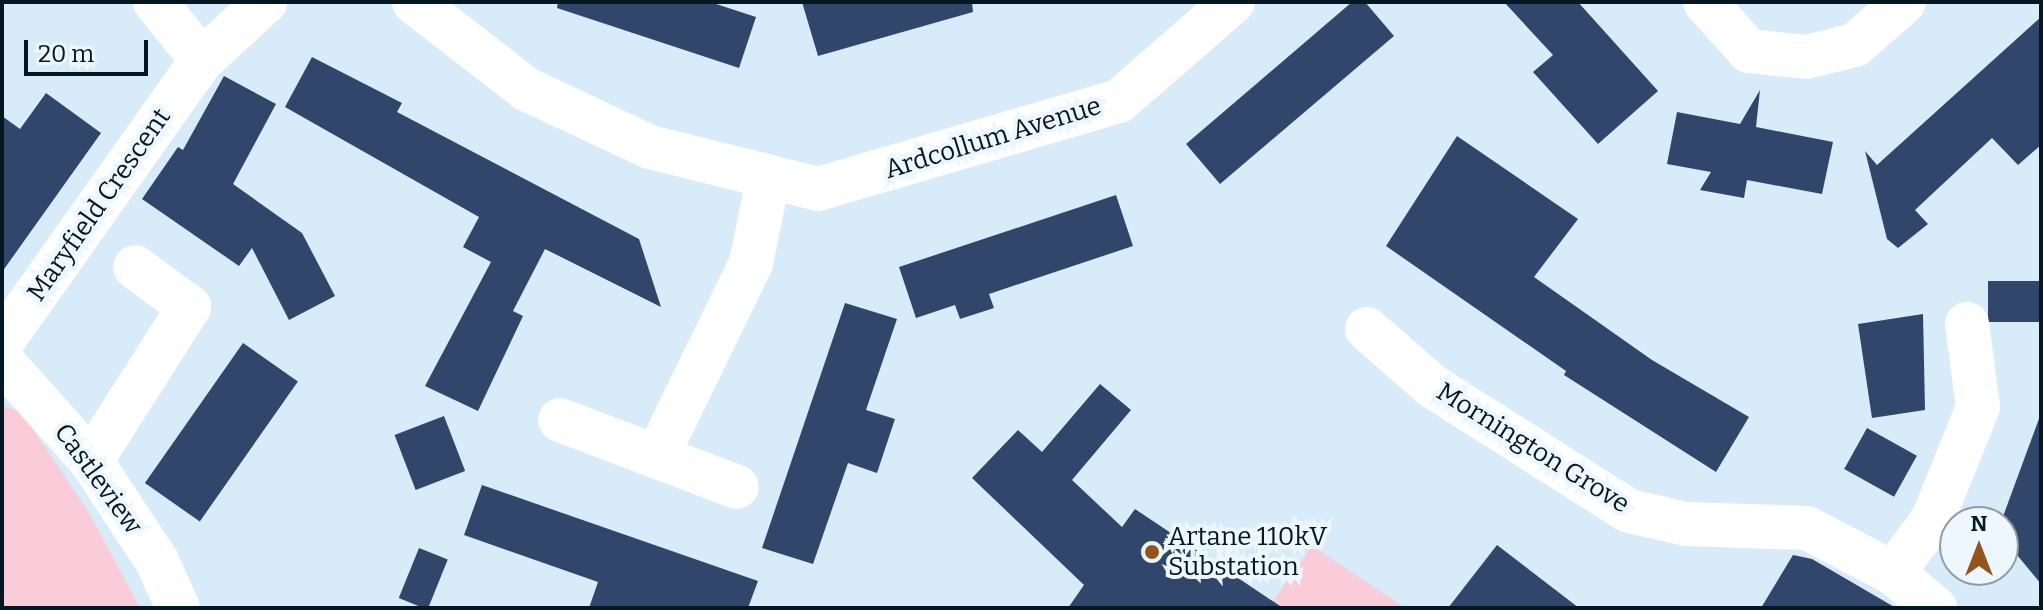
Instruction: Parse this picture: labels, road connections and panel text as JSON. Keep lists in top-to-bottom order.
{
  "streets": {
    "street": [
      "Ardcollum Avenue",
      "Maryfield Crescent",
      "Mornington Grove",
      "Castleview"
    ]
  },
  "places": ["Artane 110kV Substation"],
  "scale_bar": "20 m",
  "north": "top"
}
